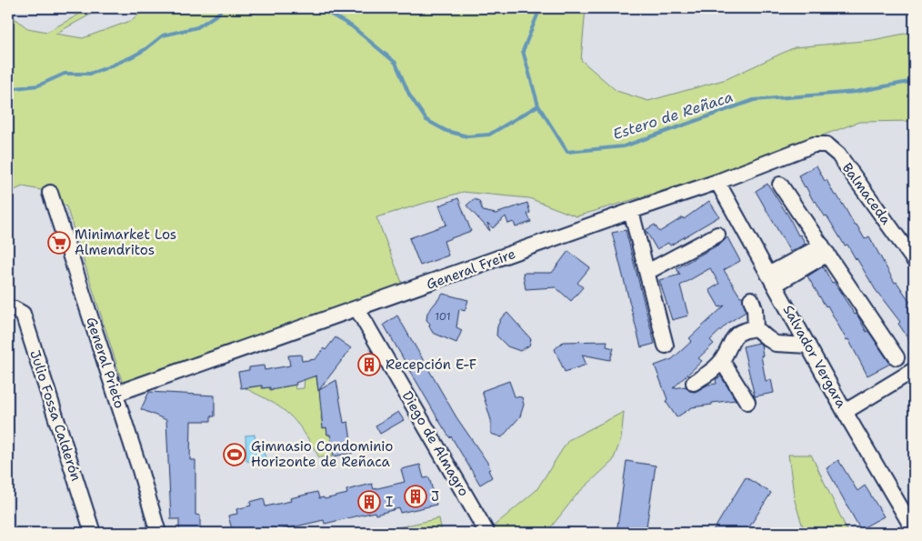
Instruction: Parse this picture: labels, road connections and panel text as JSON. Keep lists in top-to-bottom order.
{
  "streets": {
    "street": [
      "Balmaceda",
      "General Freire",
      "Salvador Vergara",
      "General Prieto",
      "Julio Fossa Calderón",
      "Diego de Almagro"
    ]
  },
  "crossings": [
    ["Balmaceda", "General Freire"],
    ["General Freire", "Salvador Vergara"],
    ["General Freire", "General Prieto"],
    ["General Freire", "Diego de Almagro"]
  ],
  "water": ["Estero de Reñaca"],
  "places": {
    "supermarket": ["Minimarket Los Almendritos"],
    "building": ["Recepción E-F", "J", "I"],
    "sports": ["Gimnasio Condominio Horizonte de Reñaca"]
  },
  "house_numbers": ["101"]
}
